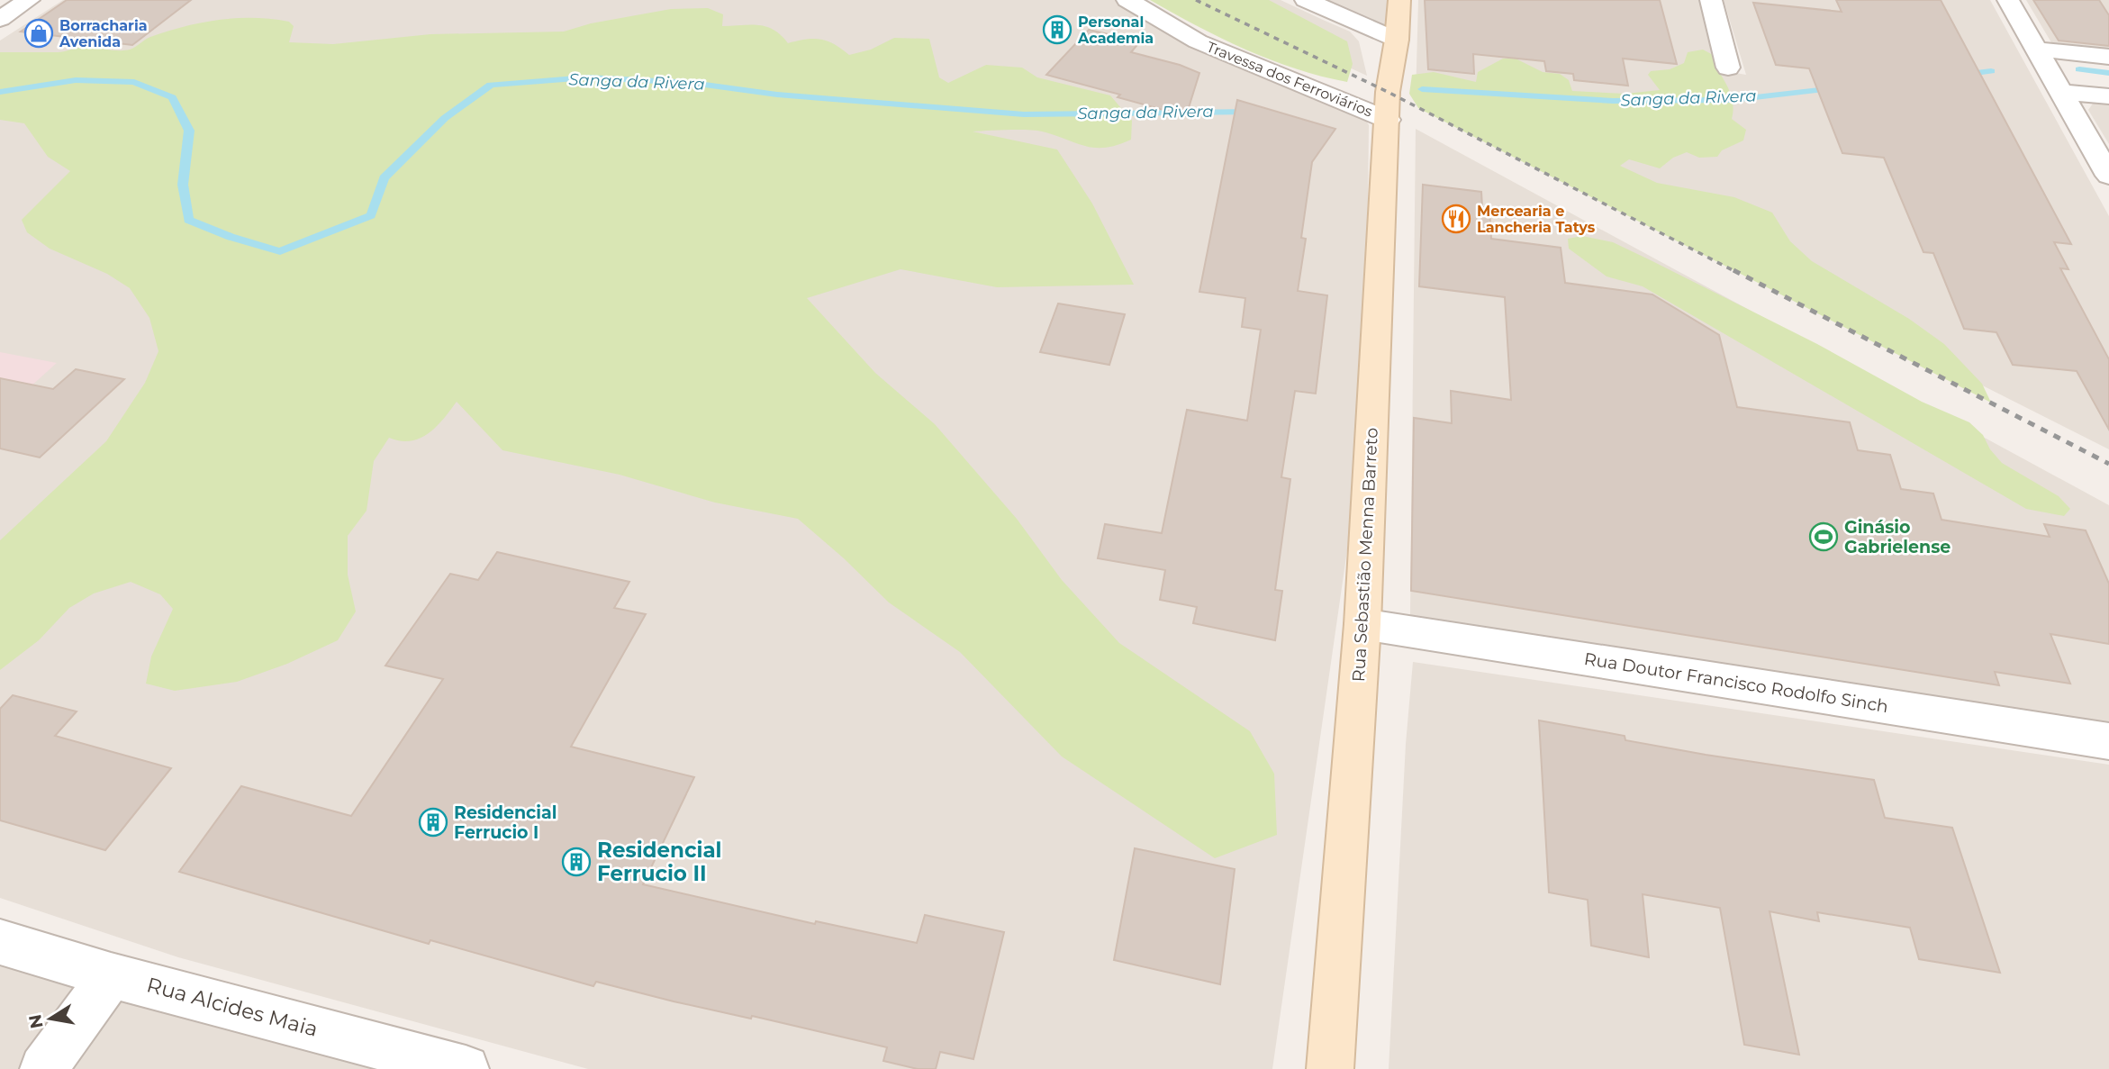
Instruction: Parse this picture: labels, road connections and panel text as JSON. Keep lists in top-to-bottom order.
{
  "streets": {
    "main road": ["Rua Sebastião Menna Barreto"],
    "street": ["Travessa dos Ferroviários", "Rua Doutor Francisco Rodolfo Sinch", "Rua Alcides Maia"]
  },
  "crossings": [
    ["Travessa dos Ferroviários", "Rua Sebastião Menna Barreto"],
    ["Rua Sebastião Menna Barreto", "Rua Doutor Francisco Rodolfo Sinch"]
  ],
  "water": ["Sanga da Rivera"],
  "places": {
    "building": ["Personal Academia", "Residencial Ferrucio I", "Residencial Ferrucio II"],
    "shop": ["Borracharia Avenida"],
    "restaurant": ["Mercearia e Lancheria Tatys"],
    "sports": ["Ginásio Gabrielense"]
  },
  "north": "left"
}
